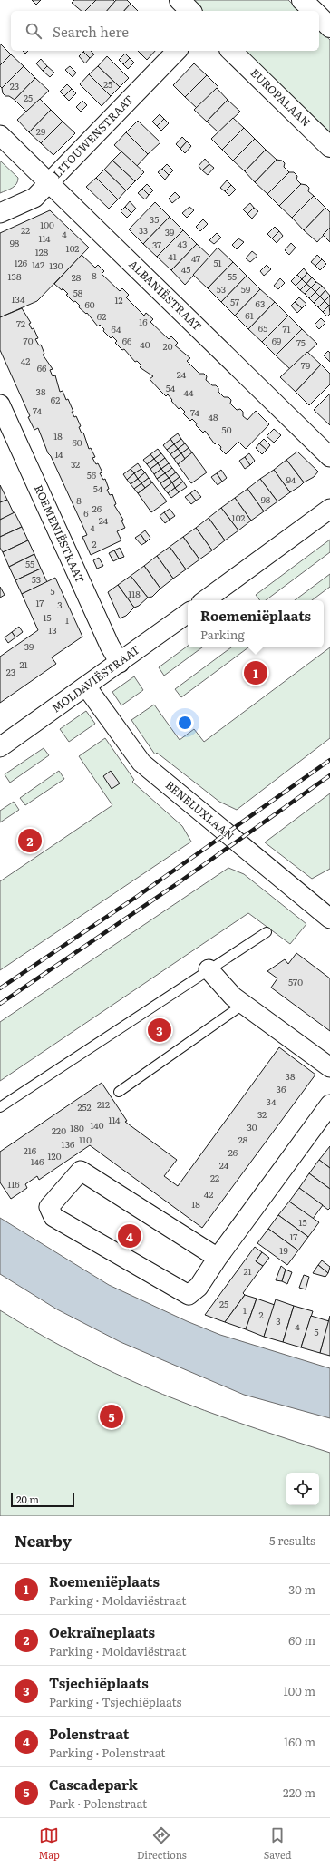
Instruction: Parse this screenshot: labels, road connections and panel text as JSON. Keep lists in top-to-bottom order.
{
  "streets": {
    "street": [
      "EUROPALAAN",
      "LITOUWENSTRAAT",
      "ALBANIËSTRAAT",
      "ROEMENIËSTRAAT",
      "MOLDAVIËSTRAAT",
      "BENELUXLAAN"
    ]
  },
  "crossings": [
    ["LITOUWENSTRAAT", "ALBANIËSTRAAT"],
    ["ROEMENIËSTRAAT", "MOLDAVIËSTRAAT"],
    ["MOLDAVIËSTRAAT", "BENELUXLAAN"]
  ],
  "house_numbers": [
    "25",
    "23",
    "25",
    "29",
    "35",
    "100",
    "22",
    "33",
    "39",
    "4",
    "114",
    "98",
    "43",
    "37",
    "102",
    "128",
    "41",
    "47",
    "126",
    "51",
    "142",
    "130",
    "45",
    "8",
    "138",
    "55",
    "28",
    "53",
    "59",
    "58",
    "134",
    "12",
    "57",
    "63",
    "60",
    "61",
    "62",
    "16",
    "72",
    "65",
    "64",
    "71",
    "70",
    "66",
    "69",
    "75",
    "40",
    "20",
    "42",
    "79",
    "66",
    "24",
    "54",
    "38",
    "44",
    "62",
    "74",
    "74",
    "48",
    "50",
    "18",
    "60",
    "14",
    "32",
    "56",
    "94",
    "54",
    "98",
    "8",
    "26",
    "6",
    "102",
    "24",
    "4",
    "2",
    "55",
    "53",
    "5",
    "118",
    "17",
    "3",
    "15",
    "1",
    "13",
    "39",
    "21",
    "23",
    "570",
    "38",
    "36",
    "34",
    "212",
    "252",
    "32",
    "114",
    "140",
    "30",
    "180",
    "220",
    "110",
    "28",
    "136",
    "216",
    "26",
    "120",
    "146",
    "24",
    "22",
    "116",
    "42",
    "18",
    "15",
    "17",
    "19",
    "21",
    "25",
    "1",
    "2",
    "3",
    "4",
    "5"
  ],
  "scale_bar": "20 m",
  "page": {
    "search": "Search here",
    "popup": ["Roemeniëplaats", "Parking"],
    "pins": [
      "1",
      "2",
      "3",
      "4",
      "5"
    ],
    "scale": "20 m",
    "heading": ["Nearby", "5 results"],
    "list": [
      {
        "mark": "1",
        "name": "Roemeniëplaats",
        "note": "Parking · Moldaviëstraat",
        "value": "30 m"
      },
      {
        "mark": "2",
        "name": "Oekraïneplaats",
        "note": "Parking · Moldaviëstraat",
        "value": "60 m"
      },
      {
        "mark": "3",
        "name": "Tsjechiëplaats",
        "note": "Parking · Tsjechiëplaats",
        "value": "100 m"
      },
      {
        "mark": "4",
        "name": "Polenstraat",
        "note": "Parking · Polenstraat",
        "value": "160 m"
      },
      {
        "mark": "5",
        "name": "Cascadepark",
        "note": "Park · Polenstraat",
        "value": "220 m"
      }
    ],
    "nav": ["Map", "Directions", "Saved"]
  }
}
